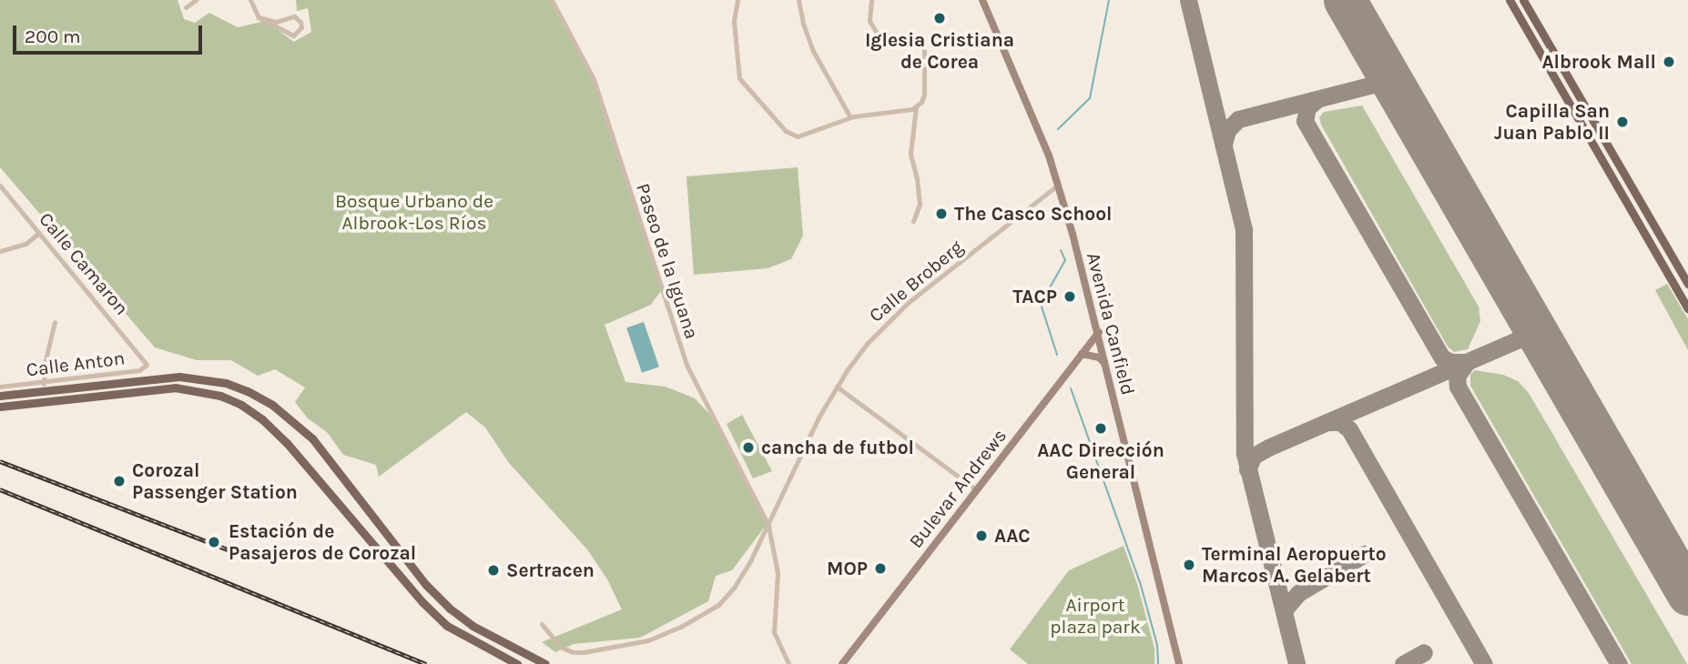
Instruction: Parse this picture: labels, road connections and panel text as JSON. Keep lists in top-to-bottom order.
{
  "streets": {
    "main road": ["Avenida Canfield", "Bulevar Andrews"],
    "street": [
      "Paseo de la Iguana",
      "Calle Camaron",
      "Calle Broberg",
      "Calle Anton"
    ]
  },
  "crossings": [
    ["Paseo de la Iguana", "Calle Broberg"],
    ["Calle Camaron", "Calle Anton"],
    ["Calle Broberg", "Avenida Canfield"],
    ["Avenida Canfield", "Bulevar Andrews"]
  ],
  "parks": ["Bosque Urbano de Albrook-Los Ríos", "Airport plaza park"],
  "places": [
    "Iglesia Cristiana de Corea",
    "Albrook Mall",
    "Capilla San Juan Pablo II",
    "The Casco School",
    "TACP",
    "AAC Dirección General",
    "cancha de futbol",
    "Corozal Passenger Station",
    "AAC",
    "Estación de Pasajeros de Corozal",
    "Terminal Aeropuerto Marcos A. Gelabert",
    "MOP",
    "Sertracen"
  ],
  "scale_bar": "200 m"
}
